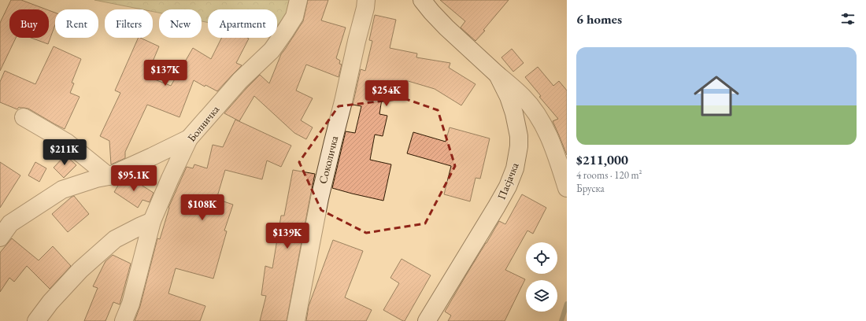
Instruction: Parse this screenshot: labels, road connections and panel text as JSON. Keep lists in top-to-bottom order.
{
  "streets": {
    "street": ["Болничка", "Соколичка", "Пасјачка"]
  },
  "page": {
    "heading": "6 homes",
    "chip": [
      "Buy",
      "Rent",
      "Filters",
      "New",
      "Apartment"
    ],
    "list": [
      {
        "name": "$211,000",
        "note": "4 rooms · 120 m² · Бруска"
      }
    ],
    "price": [
      "$137K",
      "$254K",
      "$211K",
      "$95.1K",
      "$108K",
      "$139K"
    ]
  }
}
